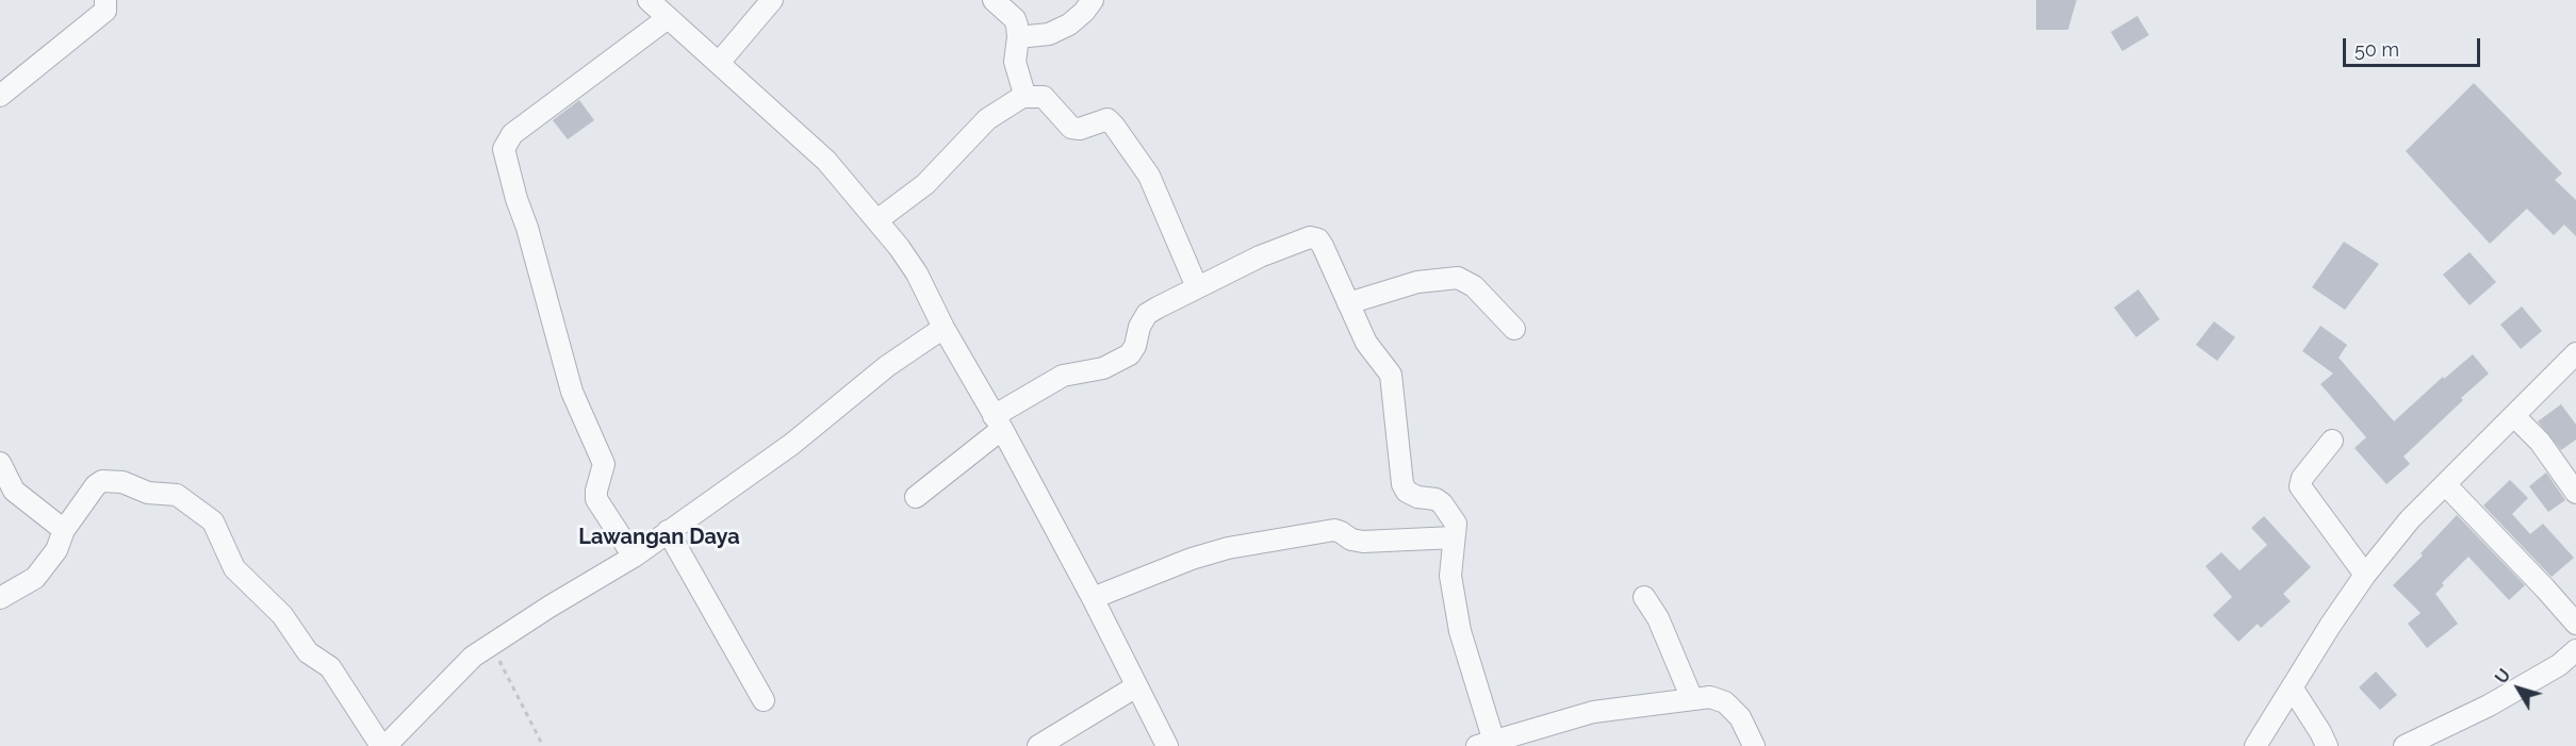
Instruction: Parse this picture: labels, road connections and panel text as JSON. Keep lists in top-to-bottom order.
{
  "districts": ["Lawangan Daya"],
  "scale_bar": "50 m",
  "north": "top left"
}
